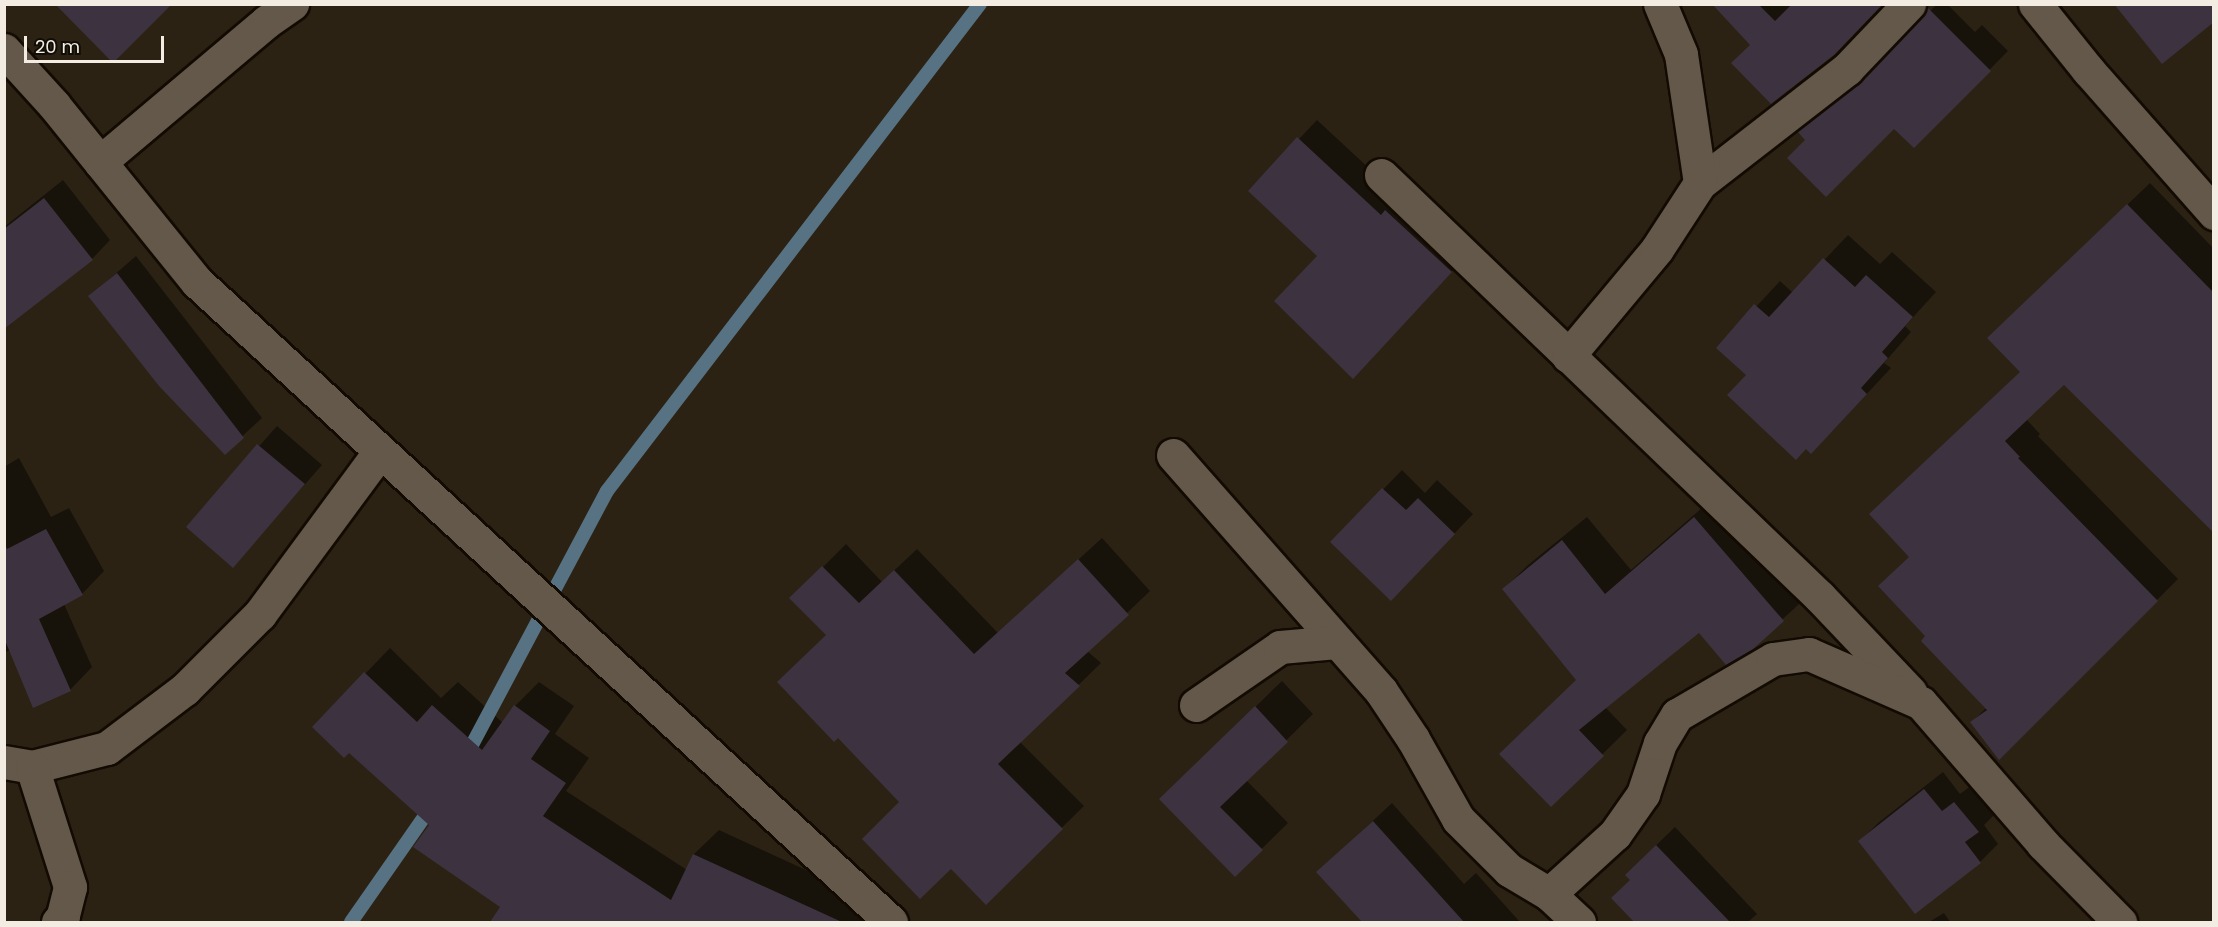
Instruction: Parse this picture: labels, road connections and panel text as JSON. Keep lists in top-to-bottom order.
{
  "scale_bar": "20 m"
}
